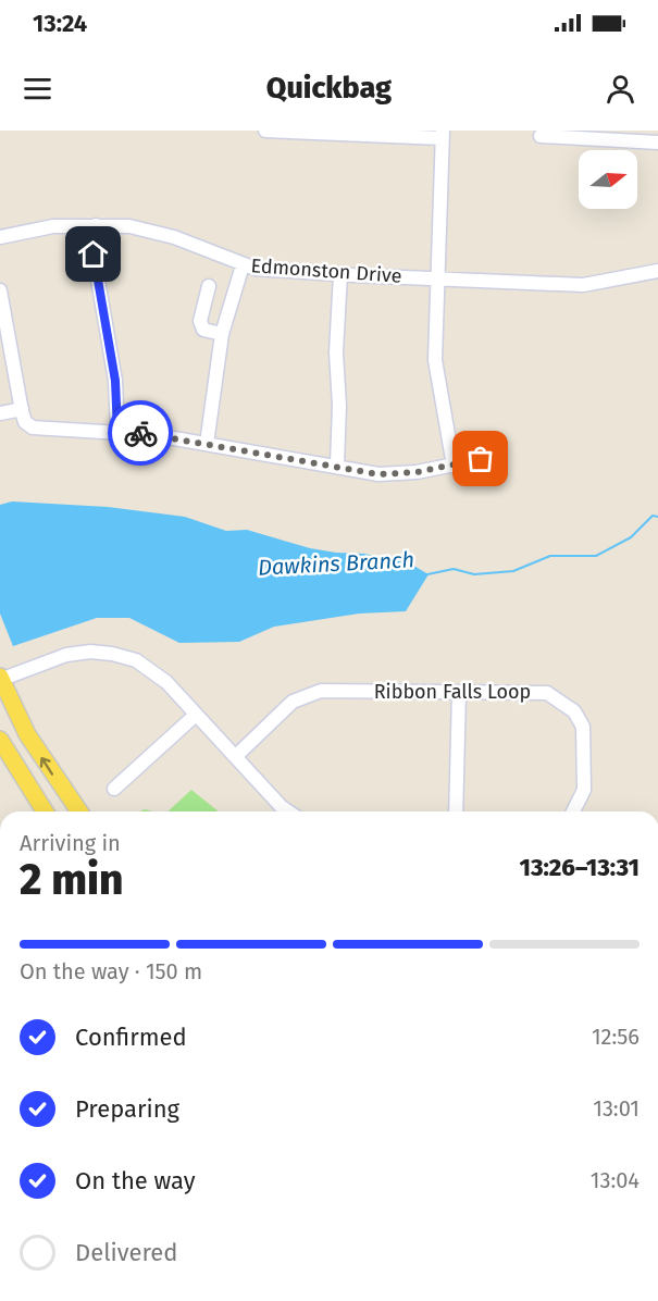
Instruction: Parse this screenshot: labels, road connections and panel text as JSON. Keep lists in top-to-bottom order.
{
  "streets": {
    "street": ["Edmonston Drive", "Ribbon Falls Loop"]
  },
  "water": ["Dawkins Branch"],
  "north": "right",
  "page": {
    "status": "13:24",
    "header": "Quickbag",
    "heading": ["2 min", "Arriving in", "13:26–13:31"],
    "bar": "On the way · 150 m",
    "list": [
      ["Confirmed", "12:56"],
      ["Preparing", "13:01"],
      ["On the way", "13:04"],
      "Delivered"
    ]
  }
}
